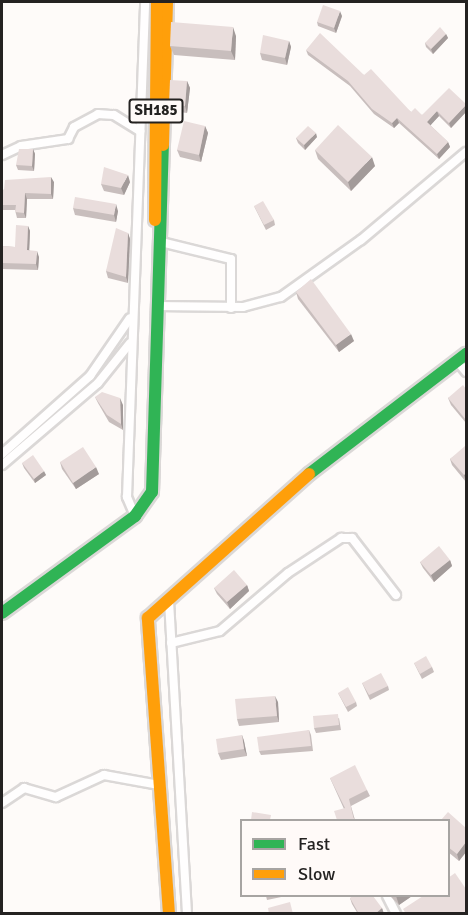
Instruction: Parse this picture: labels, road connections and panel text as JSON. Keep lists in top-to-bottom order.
{
  "streets": {
    "street": ["SH185"]
  },
  "legend": ["Fast", "Slow"]
}
